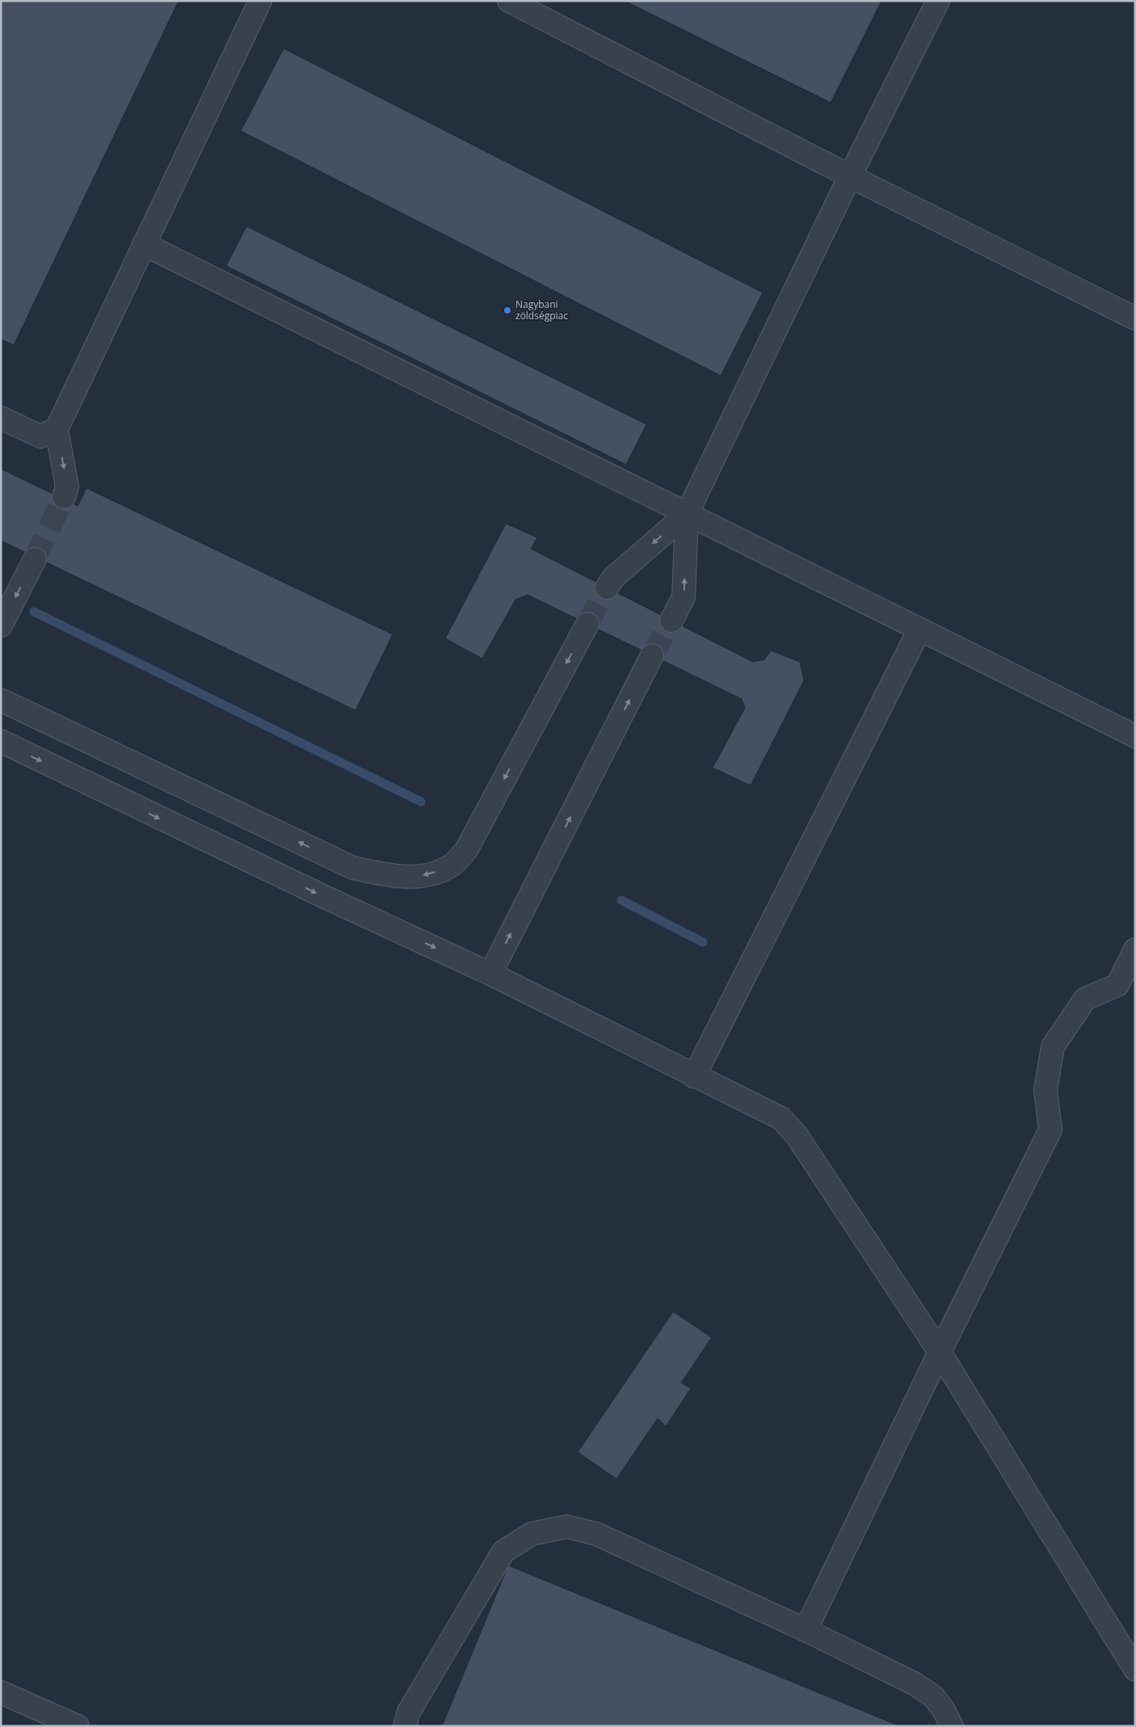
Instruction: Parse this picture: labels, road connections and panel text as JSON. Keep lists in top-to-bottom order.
{
  "places": ["Nagybani zöldségpiac"]
}
